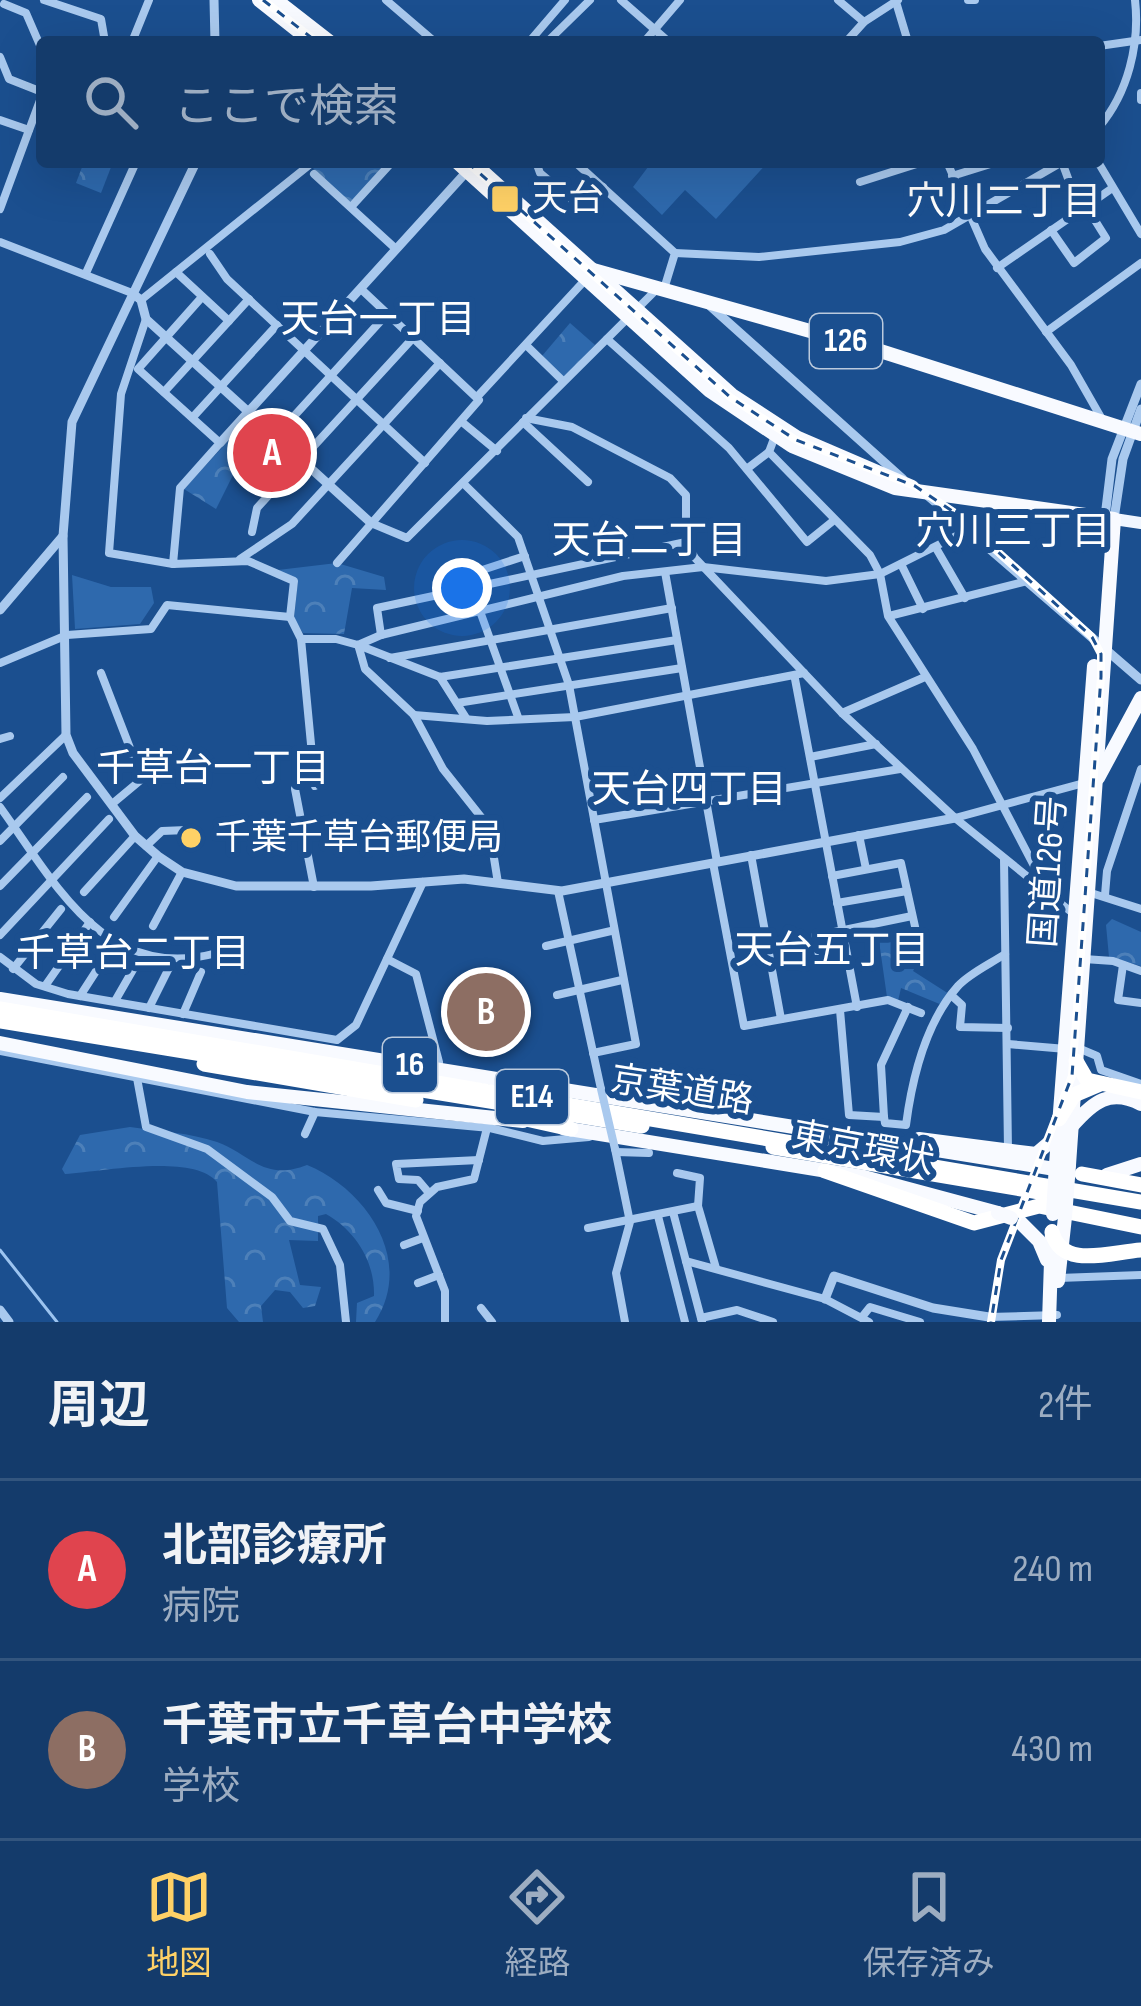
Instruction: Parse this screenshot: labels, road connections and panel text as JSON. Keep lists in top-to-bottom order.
{
  "streets": {
    "highway": [
      "126",
      "国道126号",
      "16",
      "京葉道路",
      "E14",
      "東京環状"
    ]
  },
  "crossings": [
    ["126", "国道126号"],
    ["国道126号", "東京環状"]
  ],
  "districts": [
    "穴川二丁目",
    "天台一丁目",
    "穴川三丁目",
    "天台二丁目",
    "千草台一丁目",
    "天台四丁目",
    "天台五丁目",
    "千草台二丁目"
  ],
  "places": {
    "transit": ["天台"],
    "other": ["千葉千草台郵便局"]
  },
  "page": {
    "search": "ここで検索",
    "pins": ["A", "B"],
    "heading": ["周辺", "2件"],
    "list": [
      {
        "mark": "A",
        "name": "北部診療所",
        "note": "病院",
        "value": "240 m"
      },
      {
        "mark": "B",
        "name": "千葉市立千草台中学校",
        "note": "学校",
        "value": "430 m"
      }
    ],
    "nav": ["地図", "経路", "保存済み"]
  }
}
